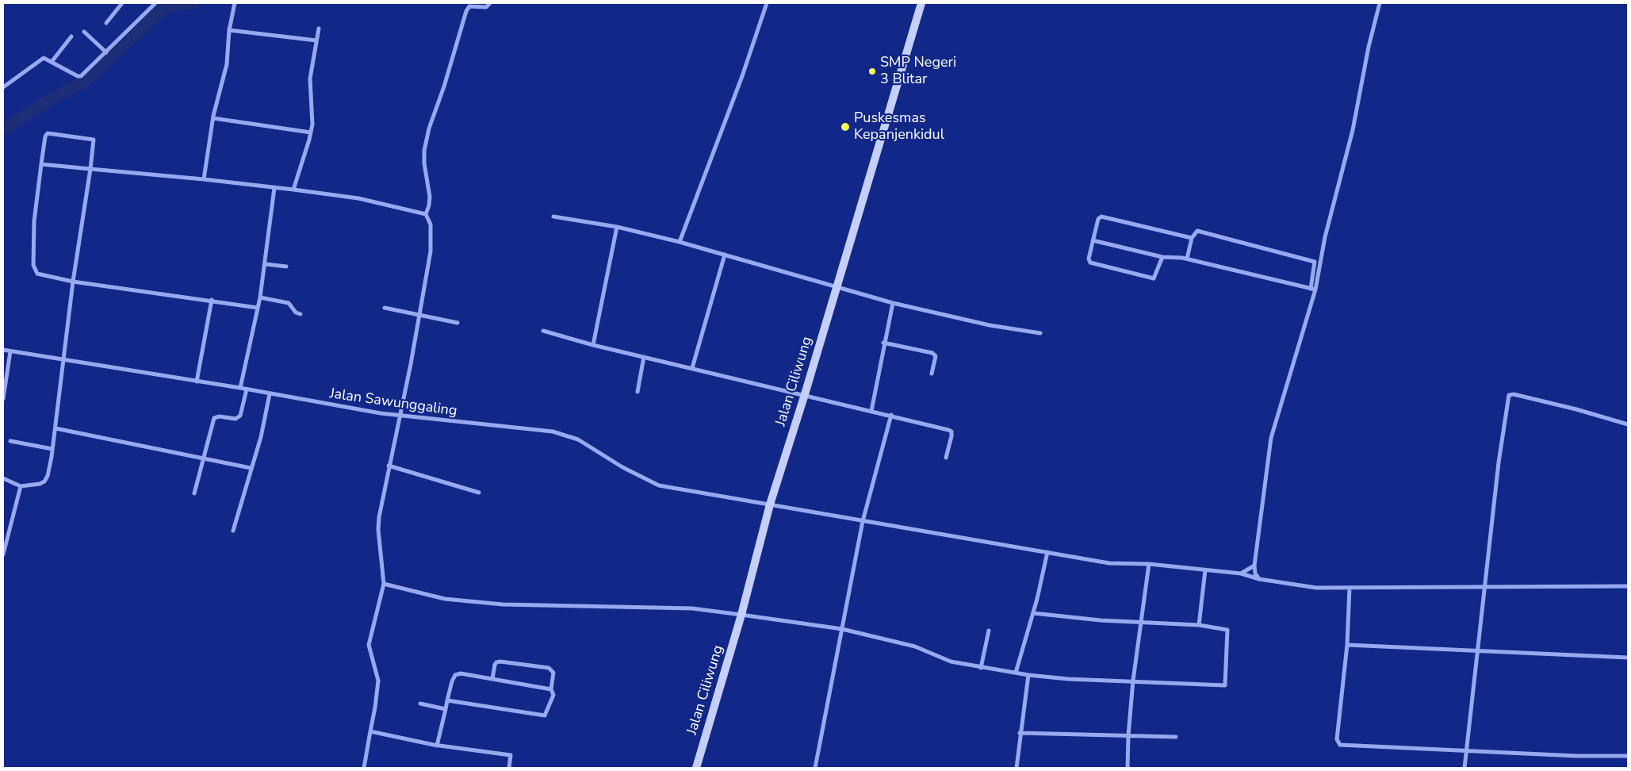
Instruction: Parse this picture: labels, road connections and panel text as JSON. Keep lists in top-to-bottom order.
{
  "streets": {
    "main road": ["Jalan Ciliwung"],
    "street": ["Jalan Sawunggaling"]
  },
  "crossings": [
    ["Jalan Ciliwung", "Jalan Sawunggaling"]
  ],
  "places": ["SMP Negeri 3 Blitar", "Puskesmas Kepanjenkidul"]
}
